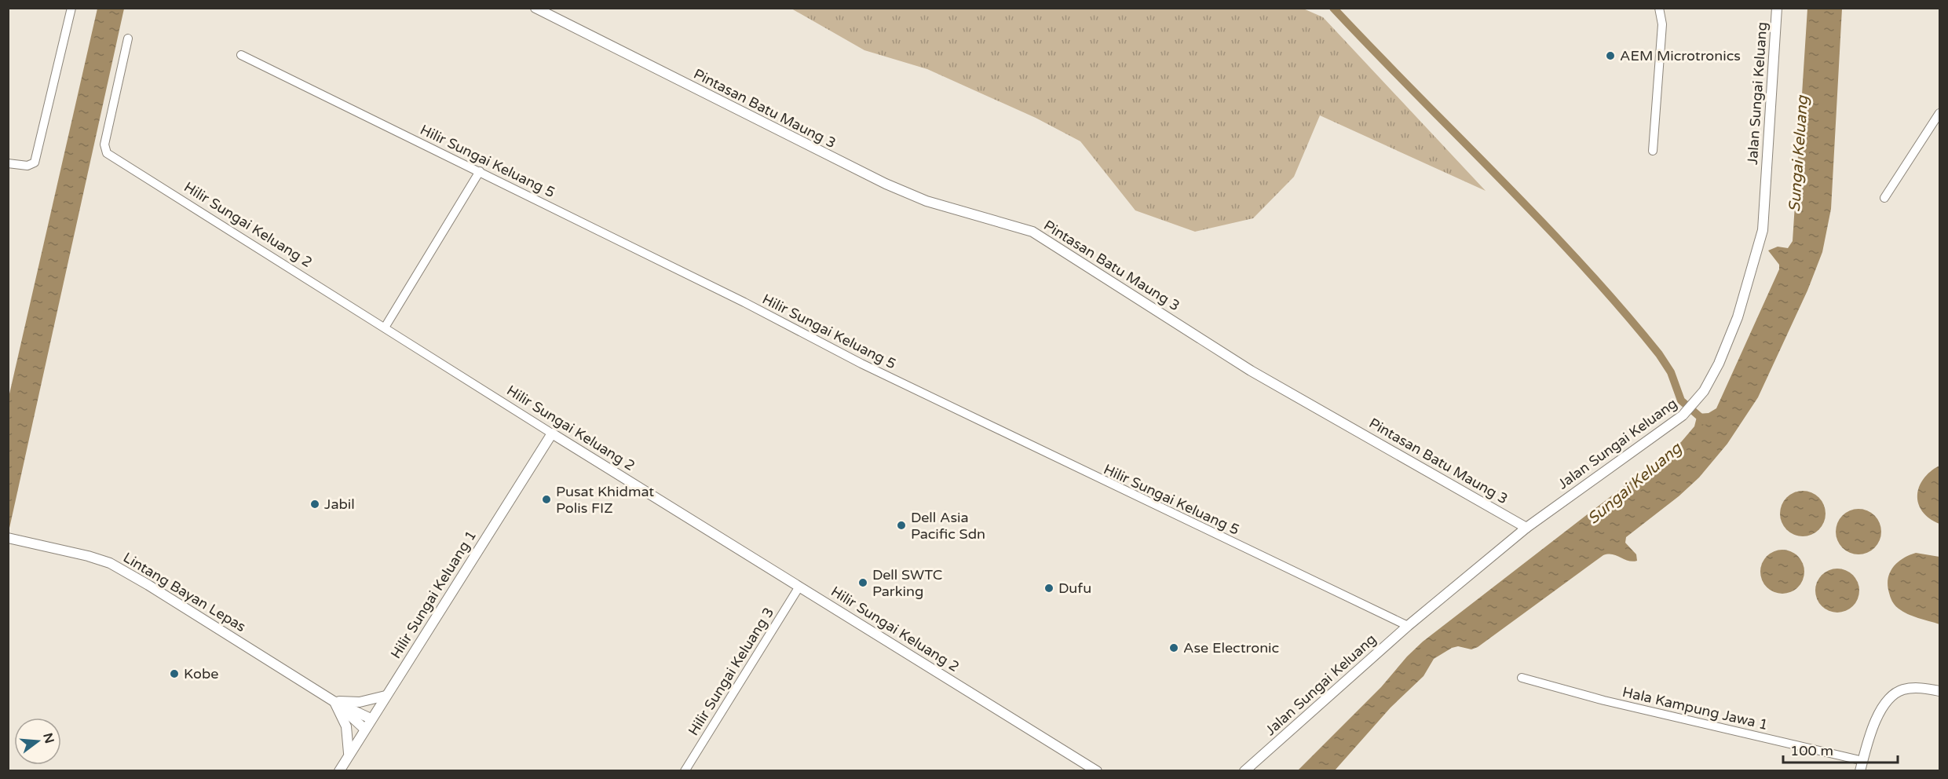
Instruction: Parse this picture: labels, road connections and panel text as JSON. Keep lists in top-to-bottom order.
{
  "streets": {
    "street": [
      "Jalan Sungai Keluang",
      "Pintasan Batu Maung 3",
      "Hilir Sungai Keluang 5",
      "Hilir Sungai Keluang 2",
      "Lintang Bayan Lepas",
      "Hilir Sungai Keluang 1",
      "Hilir Sungai Keluang 3",
      "Hala Kampung Jawa 1"
    ]
  },
  "crossings": [
    ["Jalan Sungai Keluang", "Pintasan Batu Maung 3"],
    ["Jalan Sungai Keluang", "Hilir Sungai Keluang 5"],
    ["Hilir Sungai Keluang 2", "Hilir Sungai Keluang 1"],
    ["Hilir Sungai Keluang 2", "Hilir Sungai Keluang 3"],
    ["Lintang Bayan Lepas", "Hilir Sungai Keluang 1"]
  ],
  "water": ["Sungai Keluang"],
  "places": [
    "AEM Microtronics",
    "Pusat Khidmat Polis FIZ",
    "Jabil",
    "Dell Asia Pacific Sdn",
    "Dell SWTC Parking",
    "Dufu",
    "Ase Electronic",
    "Kobe"
  ],
  "scale_bar": "100 m",
  "north": "right"
}
